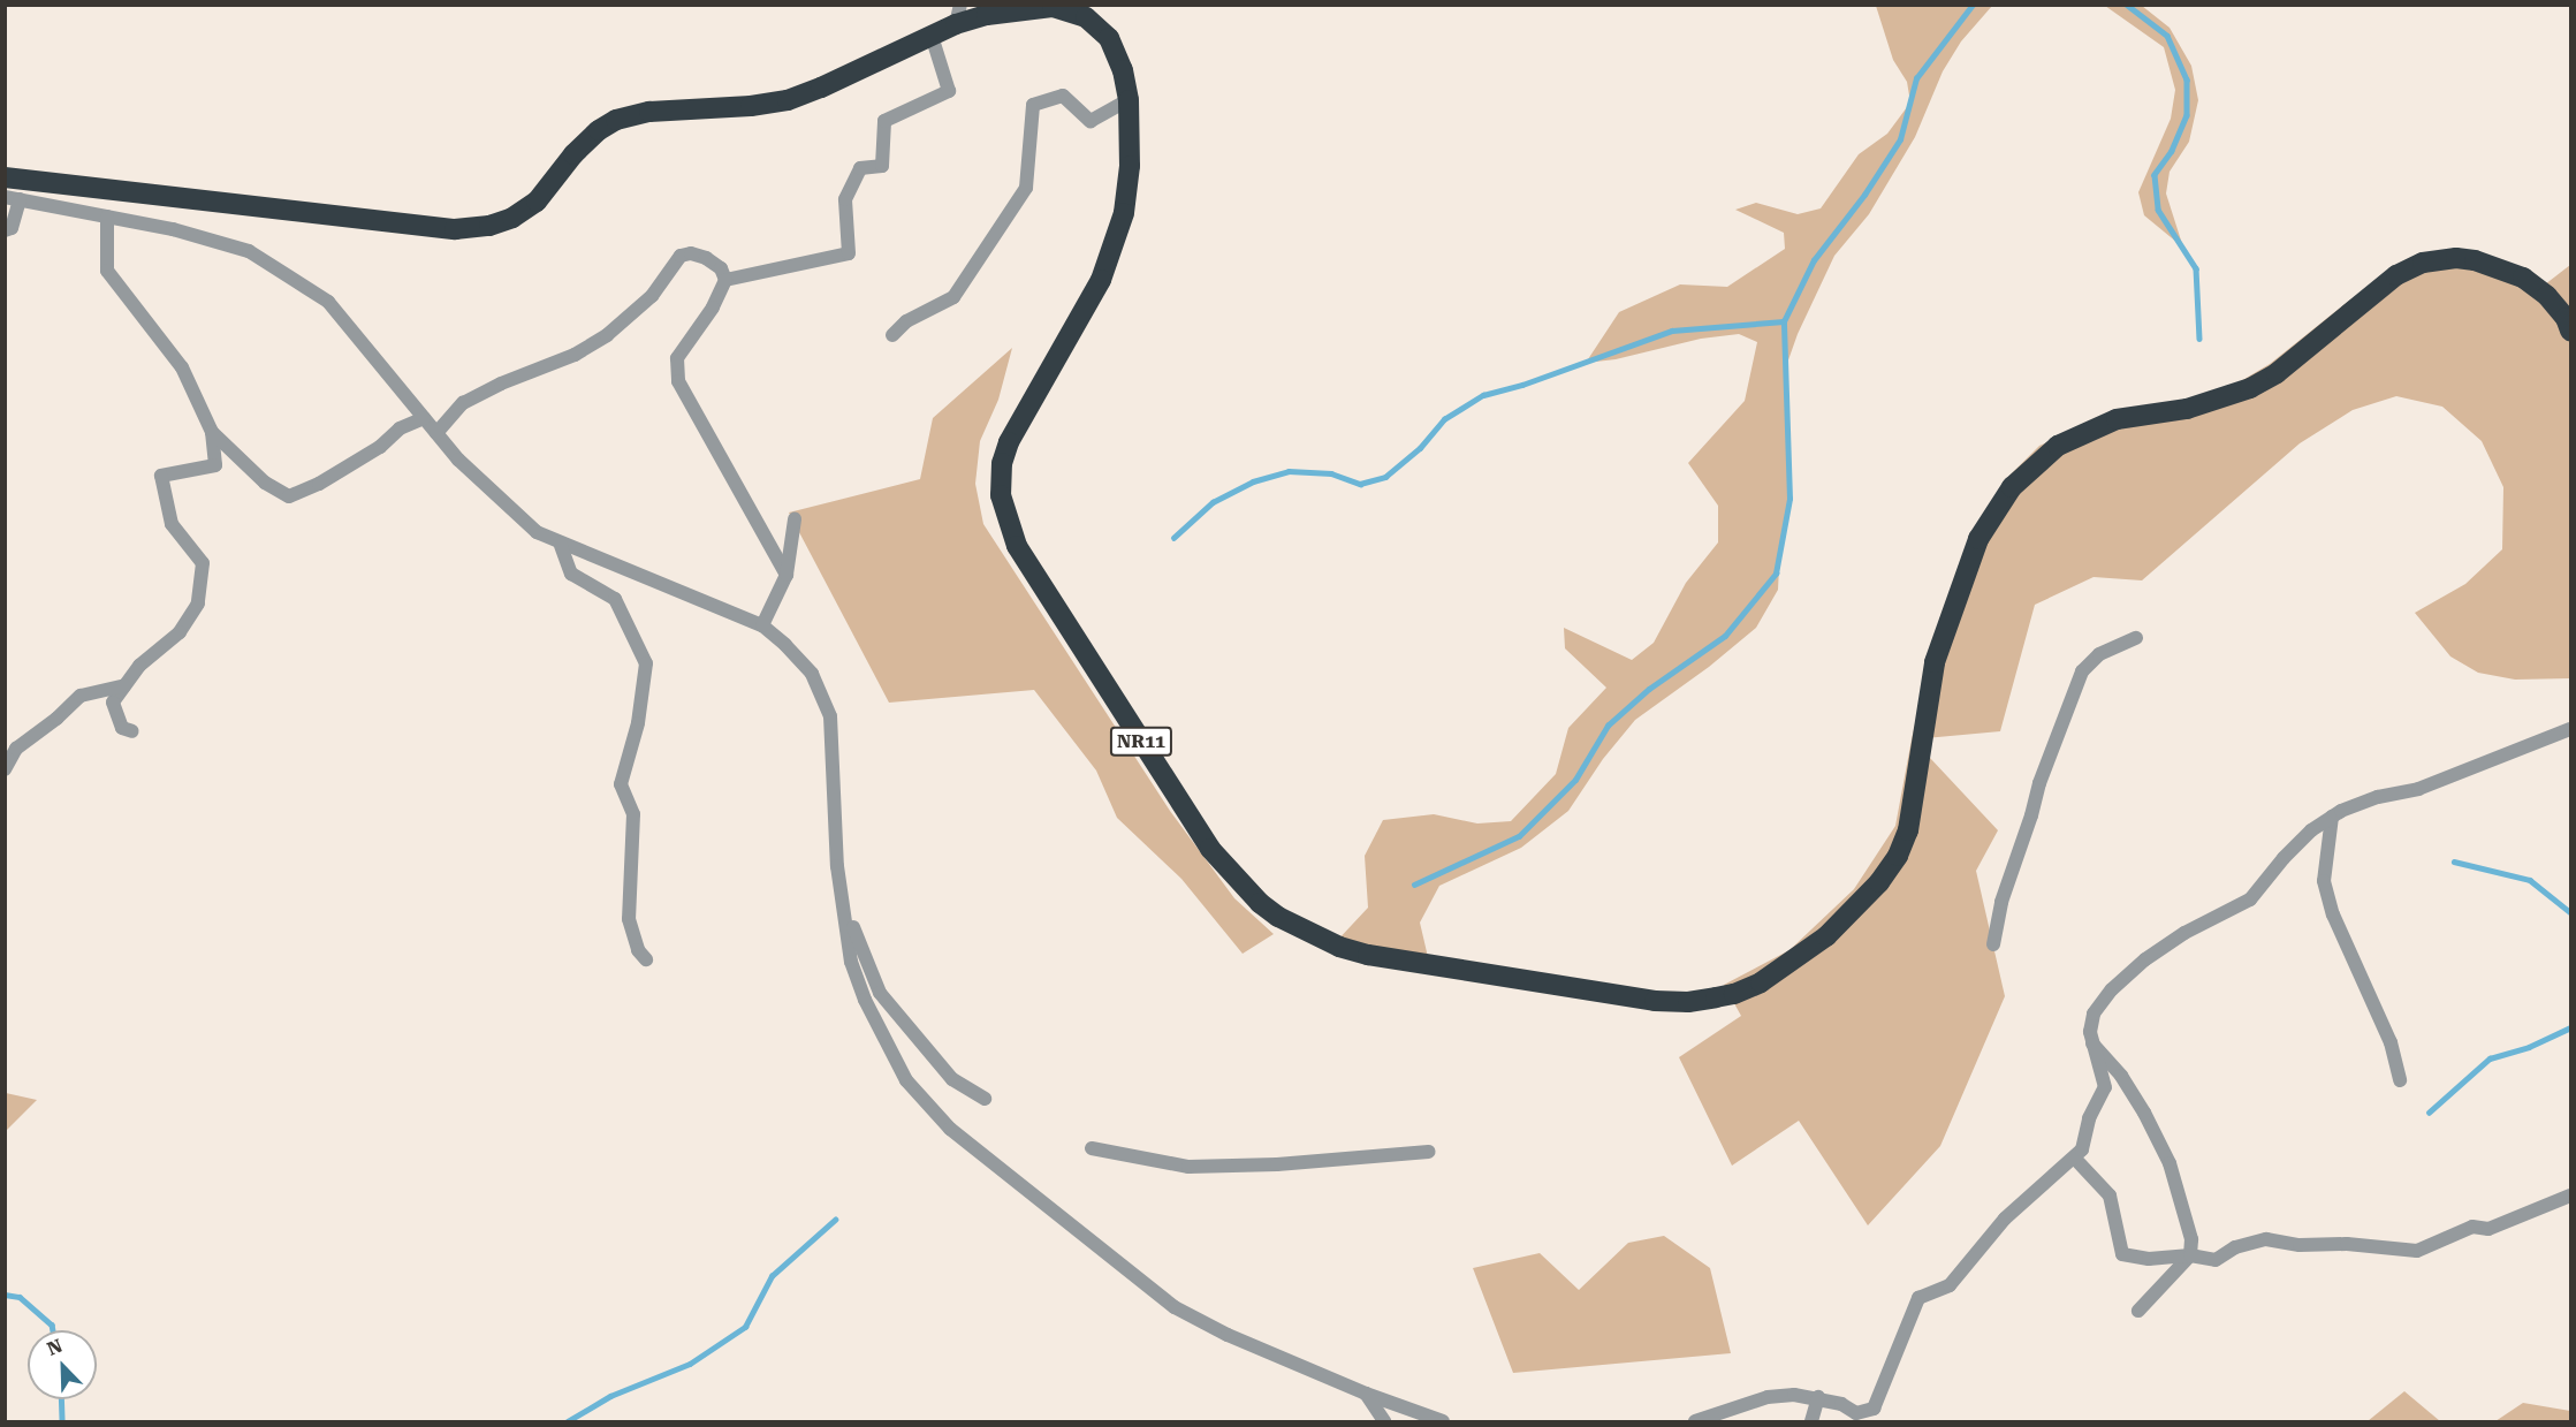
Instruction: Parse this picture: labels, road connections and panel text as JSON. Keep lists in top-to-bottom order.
{
  "streets": {
    "highway": ["NR11"]
  },
  "north": "top left"
}
